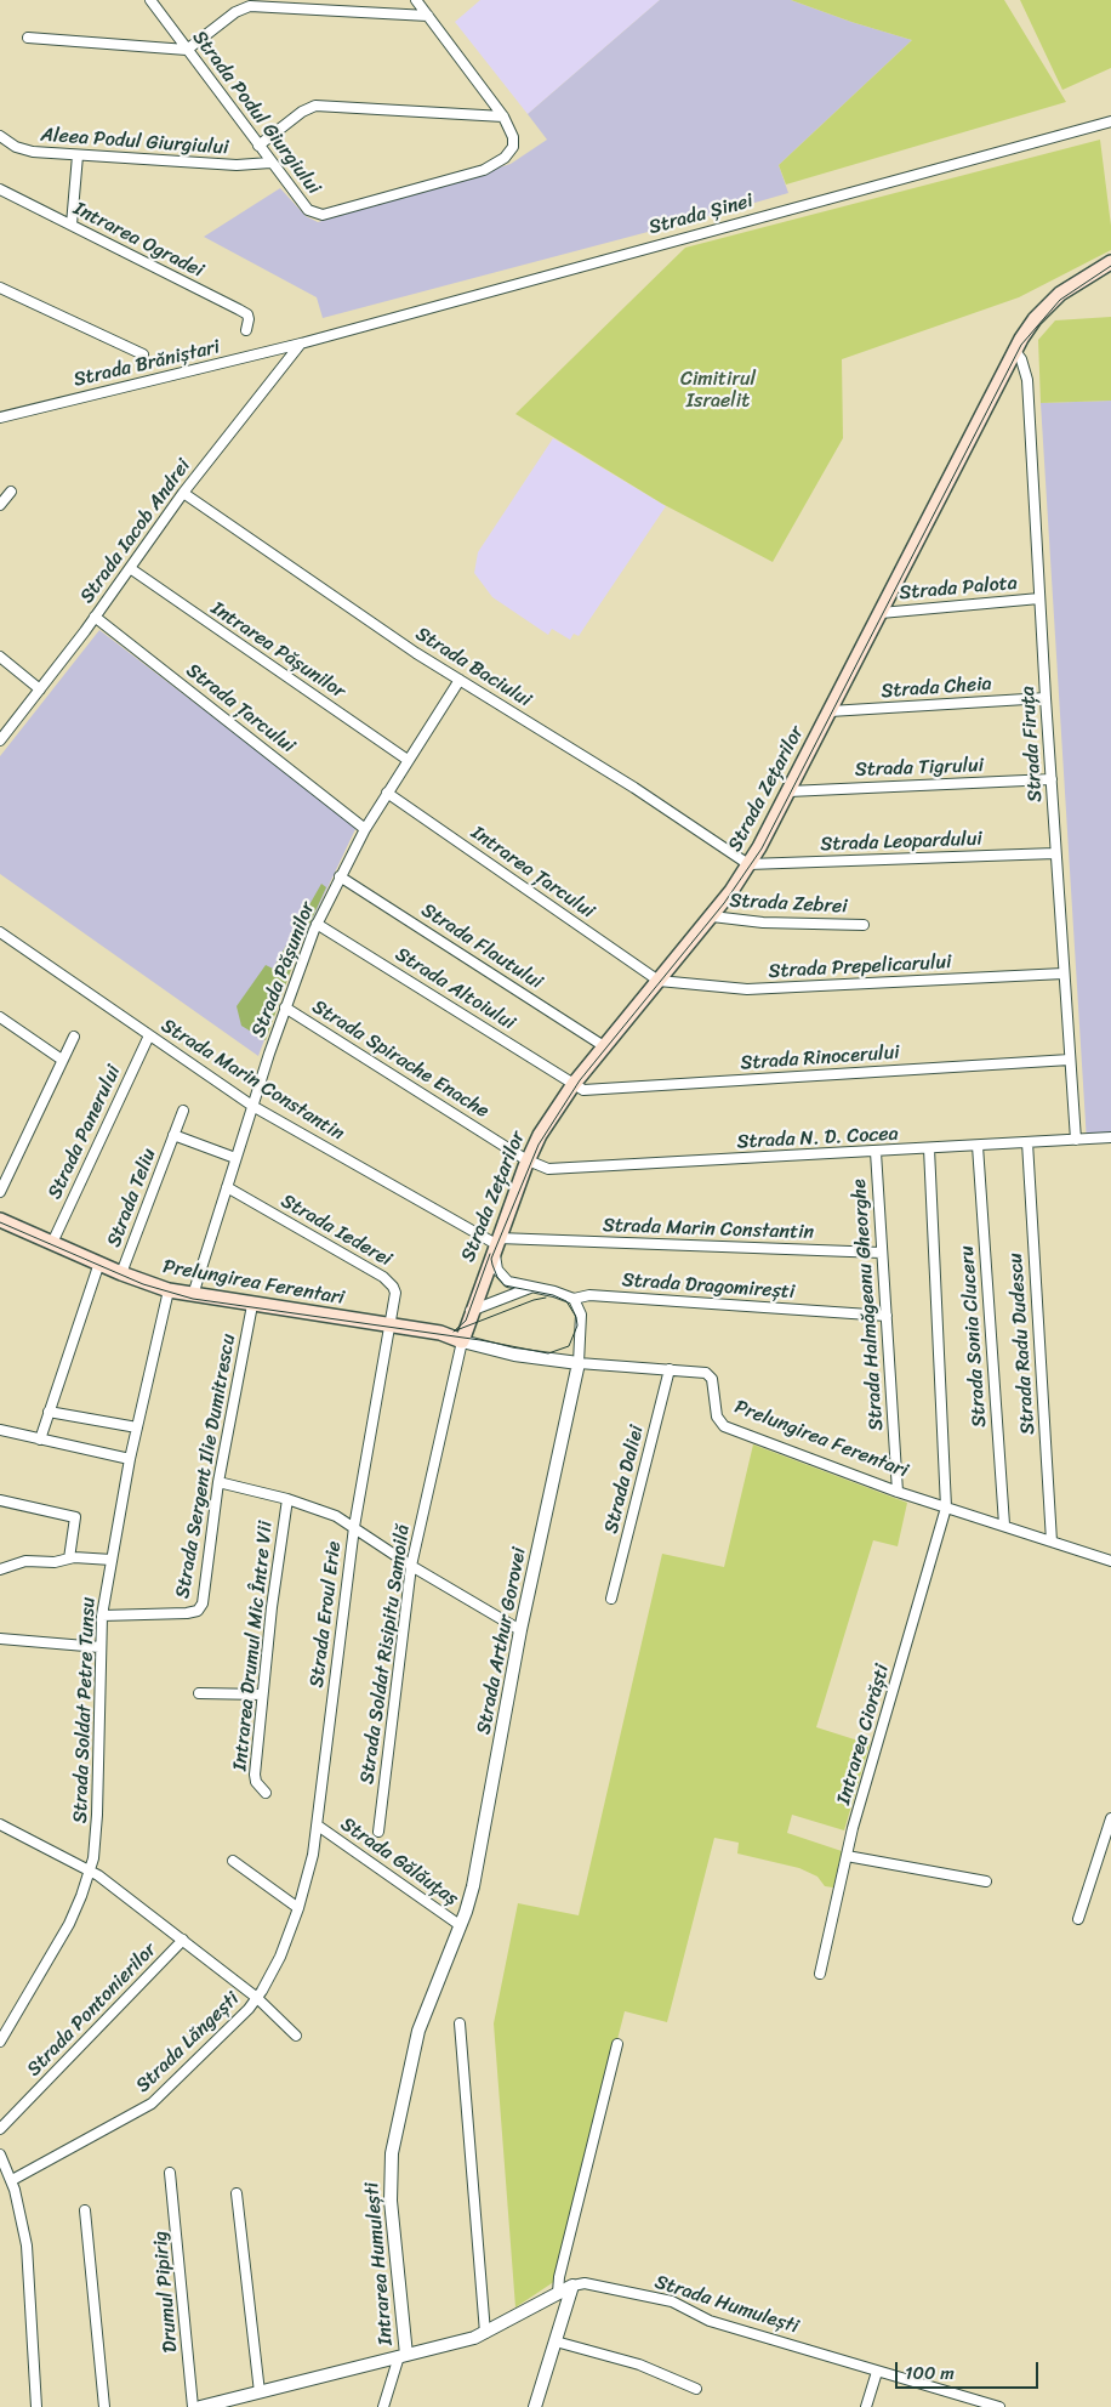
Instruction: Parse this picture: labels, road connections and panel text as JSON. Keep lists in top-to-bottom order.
{
  "streets": {
    "main road": ["Strada Zețarilor", "Prelungirea Ferentari"],
    "street": [
      "Strada Podul Giurgiului",
      "Aleea Podul Giurgiului",
      "Strada Șinei",
      "Intrarea Ogradei",
      "Strada Brăniștari",
      "Strada Iacob Andrei",
      "Strada Palota",
      "Intrarea Pășunilor",
      "Strada Baciului",
      "Strada Cheia",
      "Strada Țarcului",
      "Strada Firuța",
      "Strada Tigrului",
      "Strada Leopardului",
      "Intrarea Țarcului",
      "Strada Zebrei",
      "Strada Flautului",
      "Strada Prepelicarului",
      "Strada Pășunilor",
      "Strada Altoiului",
      "Strada Rinocerului",
      "Strada Spirache Enache",
      "Strada Marin Constantin",
      "Strada Panerului",
      "Strada N. D. Cocea",
      "Strada Teliu",
      "Strada Iederei",
      "Strada Dragomirești",
      "Strada Halmăgeanu Gheorghe",
      "Strada Sonia Cluceru",
      "Strada Radu Dudescu",
      "Strada Sergent Ilie Dumitrescu",
      "Strada Daliei",
      "Strada Eroul Erie",
      "Strada Arthur Gorovei",
      "Intrarea Drumul Mic Între Vii",
      "Strada Soldat Risipitu Samoilă",
      "Strada Soldat Petre Tunsu",
      "Intrarea Ciorăști",
      "Strada Gălăuțaș",
      "Strada Pontonierilor",
      "Strada Lăngești",
      "Intrarea Humulești",
      "Drumul Pipirig",
      "Strada Humulești"
    ]
  },
  "crossings": [
    ["Strada Podul Giurgiului", "Aleea Podul Giurgiului"],
    ["Strada Șinei", "Strada Brăniștari"],
    ["Strada Șinei", "Strada Iacob Andrei"],
    ["Strada Brăniștari", "Strada Iacob Andrei"],
    ["Strada Iacob Andrei", "Intrarea Pășunilor"],
    ["Strada Iacob Andrei", "Strada Baciului"],
    ["Strada Iacob Andrei", "Strada Țarcului"],
    ["Strada Palota", "Strada Firuța"],
    ["Strada Palota", "Strada Zețarilor"],
    ["Intrarea Pășunilor", "Strada Pășunilor"],
    ["Strada Baciului", "Strada Zețarilor"],
    ["Strada Baciului", "Strada Leopardului"],
    ["Strada Baciului", "Strada Pășunilor"],
    ["Strada Cheia", "Strada Firuța"],
    ["Strada Cheia", "Strada Zețarilor"],
    ["Strada Țarcului", "Strada Pășunilor"],
    ["Strada Firuța", "Strada Tigrului"],
    ["Strada Firuța", "Strada Zețarilor"],
    ["Strada Firuța", "Strada Leopardului"],
    ["Strada Firuța", "Strada Prepelicarului"],
    ["Strada Firuța", "Strada Rinocerului"],
    ["Strada Firuța", "Strada N. D. Cocea"],
    ["Strada Tigrului", "Strada Zețarilor"],
    ["Strada Zețarilor", "Strada Leopardului"],
    ["Strada Zețarilor", "Intrarea Țarcului"],
    ["Strada Zețarilor", "Strada Zebrei"],
    ["Strada Zețarilor", "Strada Flautului"],
    ["Strada Zețarilor", "Strada Prepelicarului"],
    ["Strada Zețarilor", "Strada Altoiului"],
    ["Strada Zețarilor", "Strada Rinocerului"],
    ["Strada Zețarilor", "Strada Spirache Enache"],
    ["Strada Zețarilor", "Strada Marin Constantin"],
    ["Strada Zețarilor", "Strada N. D. Cocea"],
    ["Strada Zețarilor", "Prelungirea Ferentari"],
    ["Strada Zețarilor", "Strada Dragomirești"],
    ["Strada Zețarilor", "Strada Soldat Risipitu Samoilă"],
    ["Intrarea Țarcului", "Strada Prepelicarului"],
    ["Intrarea Țarcului", "Strada Pășunilor"],
    ["Strada Flautului", "Strada Pășunilor"],
    ["Strada Pășunilor", "Strada Altoiului"],
    ["Strada Pășunilor", "Strada Spirache Enache"],
    ["Strada Pășunilor", "Strada Marin Constantin"],
    ["Strada Pășunilor", "Strada Teliu"],
    ["Strada Pășunilor", "Strada Iederei"],
    ["Strada Pășunilor", "Prelungirea Ferentari"],
    ["Strada Altoiului", "Strada Rinocerului"],
    ["Strada Spirache Enache", "Strada N. D. Cocea"],
    ["Strada Marin Constantin", "Strada Panerului"],
    ["Strada Marin Constantin", "Strada Dragomirești"],
    ["Strada Marin Constantin", "Strada Halmăgeanu Gheorghe"],
    ["Strada Panerului", "Prelungirea Ferentari"],
    ["Strada N. D. Cocea", "Strada Halmăgeanu Gheorghe"],
    ["Strada N. D. Cocea", "Strada Sonia Cluceru"],
    ["Strada N. D. Cocea", "Strada Radu Dudescu"],
    ["Strada N. D. Cocea", "Intrarea Ciorăști"],
    ["Strada Teliu", "Prelungirea Ferentari"],
    ["Strada Iederei", "Prelungirea Ferentari"],
    ["Strada Iederei", "Strada Eroul Erie"],
    ["Prelungirea Ferentari", "Strada Halmăgeanu Gheorghe"],
    ["Prelungirea Ferentari", "Strada Sonia Cluceru"],
    ["Prelungirea Ferentari", "Strada Radu Dudescu"],
    ["Prelungirea Ferentari", "Strada Sergent Ilie Dumitrescu"],
    ["Prelungirea Ferentari", "Strada Daliei"],
    ["Prelungirea Ferentari", "Strada Eroul Erie"],
    ["Prelungirea Ferentari", "Strada Arthur Gorovei"],
    ["Prelungirea Ferentari", "Strada Soldat Risipitu Samoilă"],
    ["Prelungirea Ferentari", "Strada Soldat Petre Tunsu"],
    ["Prelungirea Ferentari", "Intrarea Ciorăști"],
    ["Strada Dragomirești", "Strada Halmăgeanu Gheorghe"],
    ["Strada Sergent Ilie Dumitrescu", "Strada Soldat Petre Tunsu"],
    ["Strada Eroul Erie", "Strada Gălăuțaș"],
    ["Strada Eroul Erie", "Strada Pontonierilor"],
    ["Strada Eroul Erie", "Strada Lăngești"],
    ["Strada Arthur Gorovei", "Strada Gălăuțaș"],
    ["Strada Arthur Gorovei", "Intrarea Humulești"],
    ["Strada Soldat Petre Tunsu", "Strada Pontonierilor"],
    ["Strada Gălăuțaș", "Intrarea Humulești"],
    ["Strada Pontonierilor", "Strada Lăngești"],
    ["Intrarea Humulești", "Strada Humulești"]
  ],
  "parks": ["Cimitirul Israelit"],
  "scale_bar": "100 m"
}
